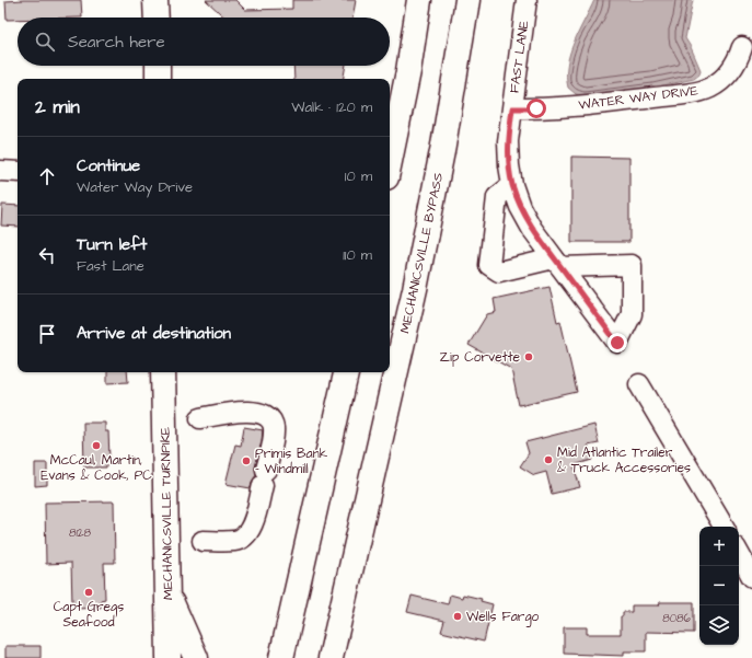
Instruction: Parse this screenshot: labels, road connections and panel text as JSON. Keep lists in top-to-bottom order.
{
  "streets": {
    "main road": ["MECHANICSVILLE BYPASS", "MECHANICSVILLE TURNPIKE"],
    "street": ["FAST LANE", "WATER WAY DRIVE"]
  },
  "crossings": [
    ["FAST LANE", "WATER WAY DRIVE"]
  ],
  "places": [
    "Zip Corvette",
    "McCaul, Martin, Evans & Cook, PC",
    "Mid Atlantic Trailer & Truck Accessories",
    "Primis Bank - Windmill",
    "Capt Gregs Seafood",
    "Wells Fargo"
  ],
  "house_numbers": ["8128", "8086"],
  "page": {
    "search": "Search here",
    "heading": ["2 min", "Walk · 120 m"],
    "list": [
      ["Continue", "Water Way Drive", "10 m"],
      ["Turn left", "Fast Lane", "110 m"],
      "Arrive at destination"
    ],
    "map_buttons": ["+", "−"]
  }
}
